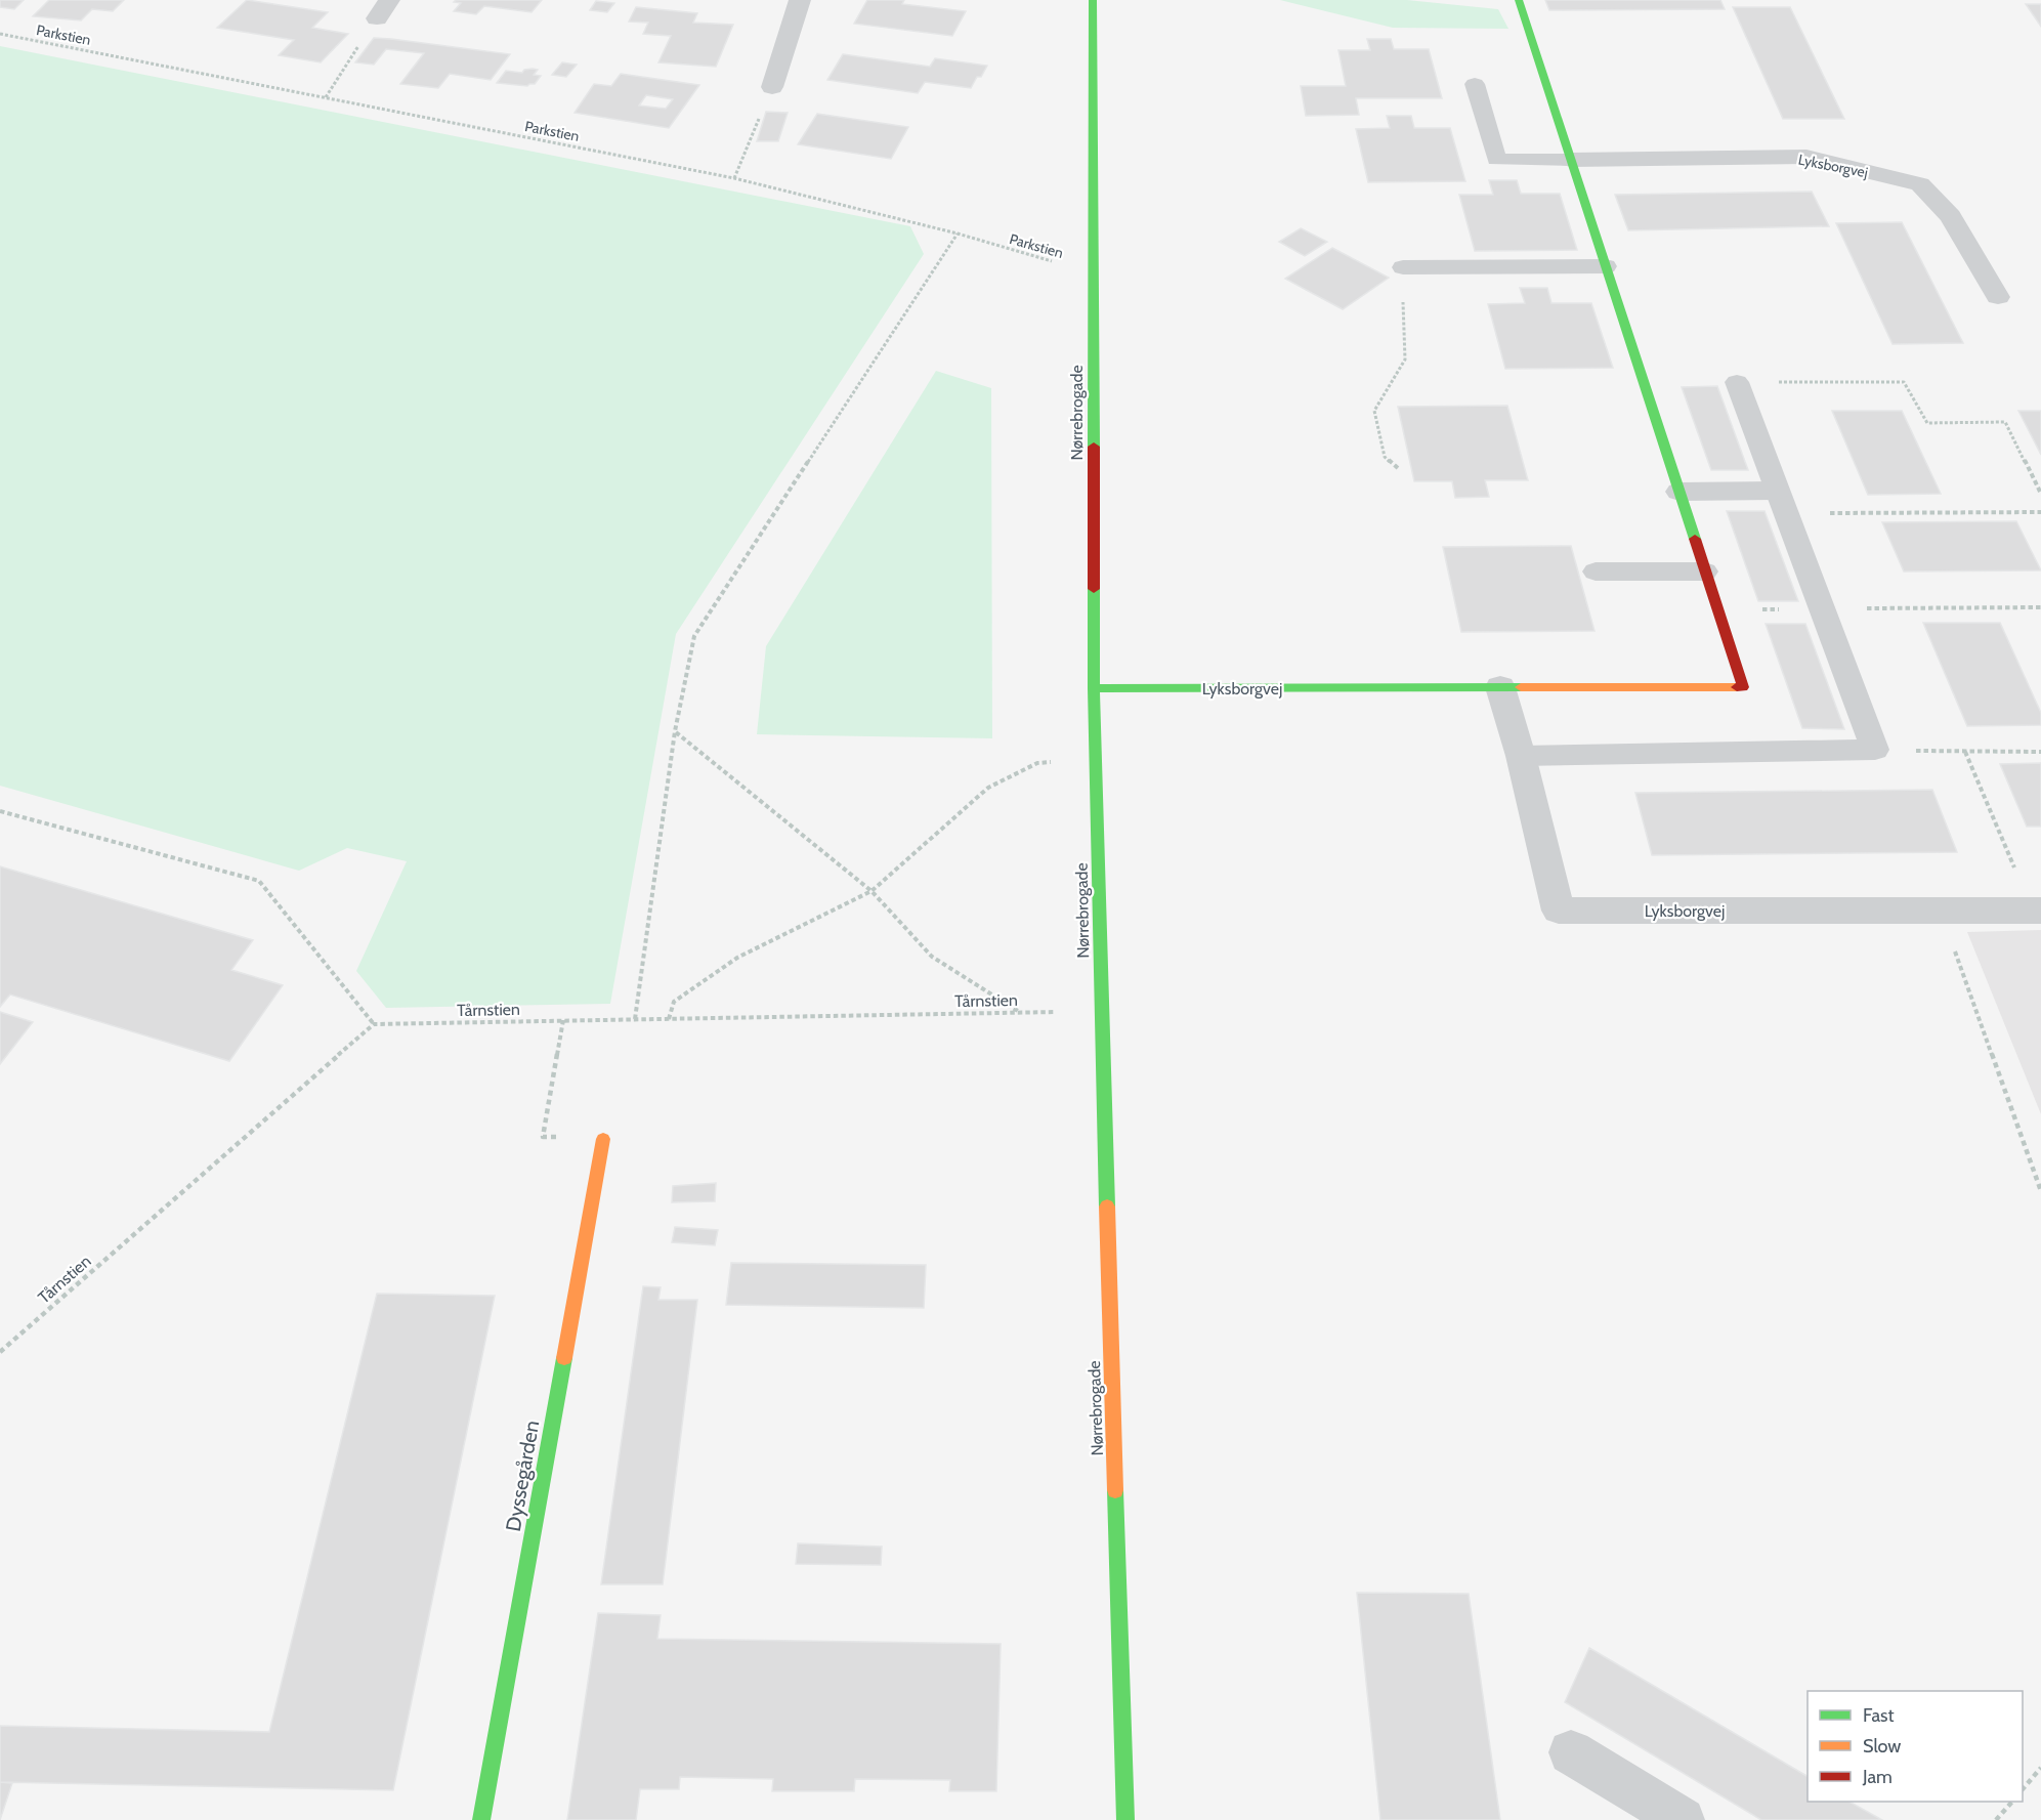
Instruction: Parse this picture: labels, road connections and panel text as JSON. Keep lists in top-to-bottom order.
{
  "streets": {
    "street": ["Lyksborgvej", "Nørrebrogade", "Dyssegården"],
    "path": ["Parkstien", "Tårnstien"]
  },
  "crossings": [
    ["Parkstien", "Nørrebrogade"],
    ["Lyksborgvej", "Nørrebrogade"],
    ["Nørrebrogade", "Tårnstien"]
  ],
  "legend": ["Fast", "Slow", "Jam"]
}
